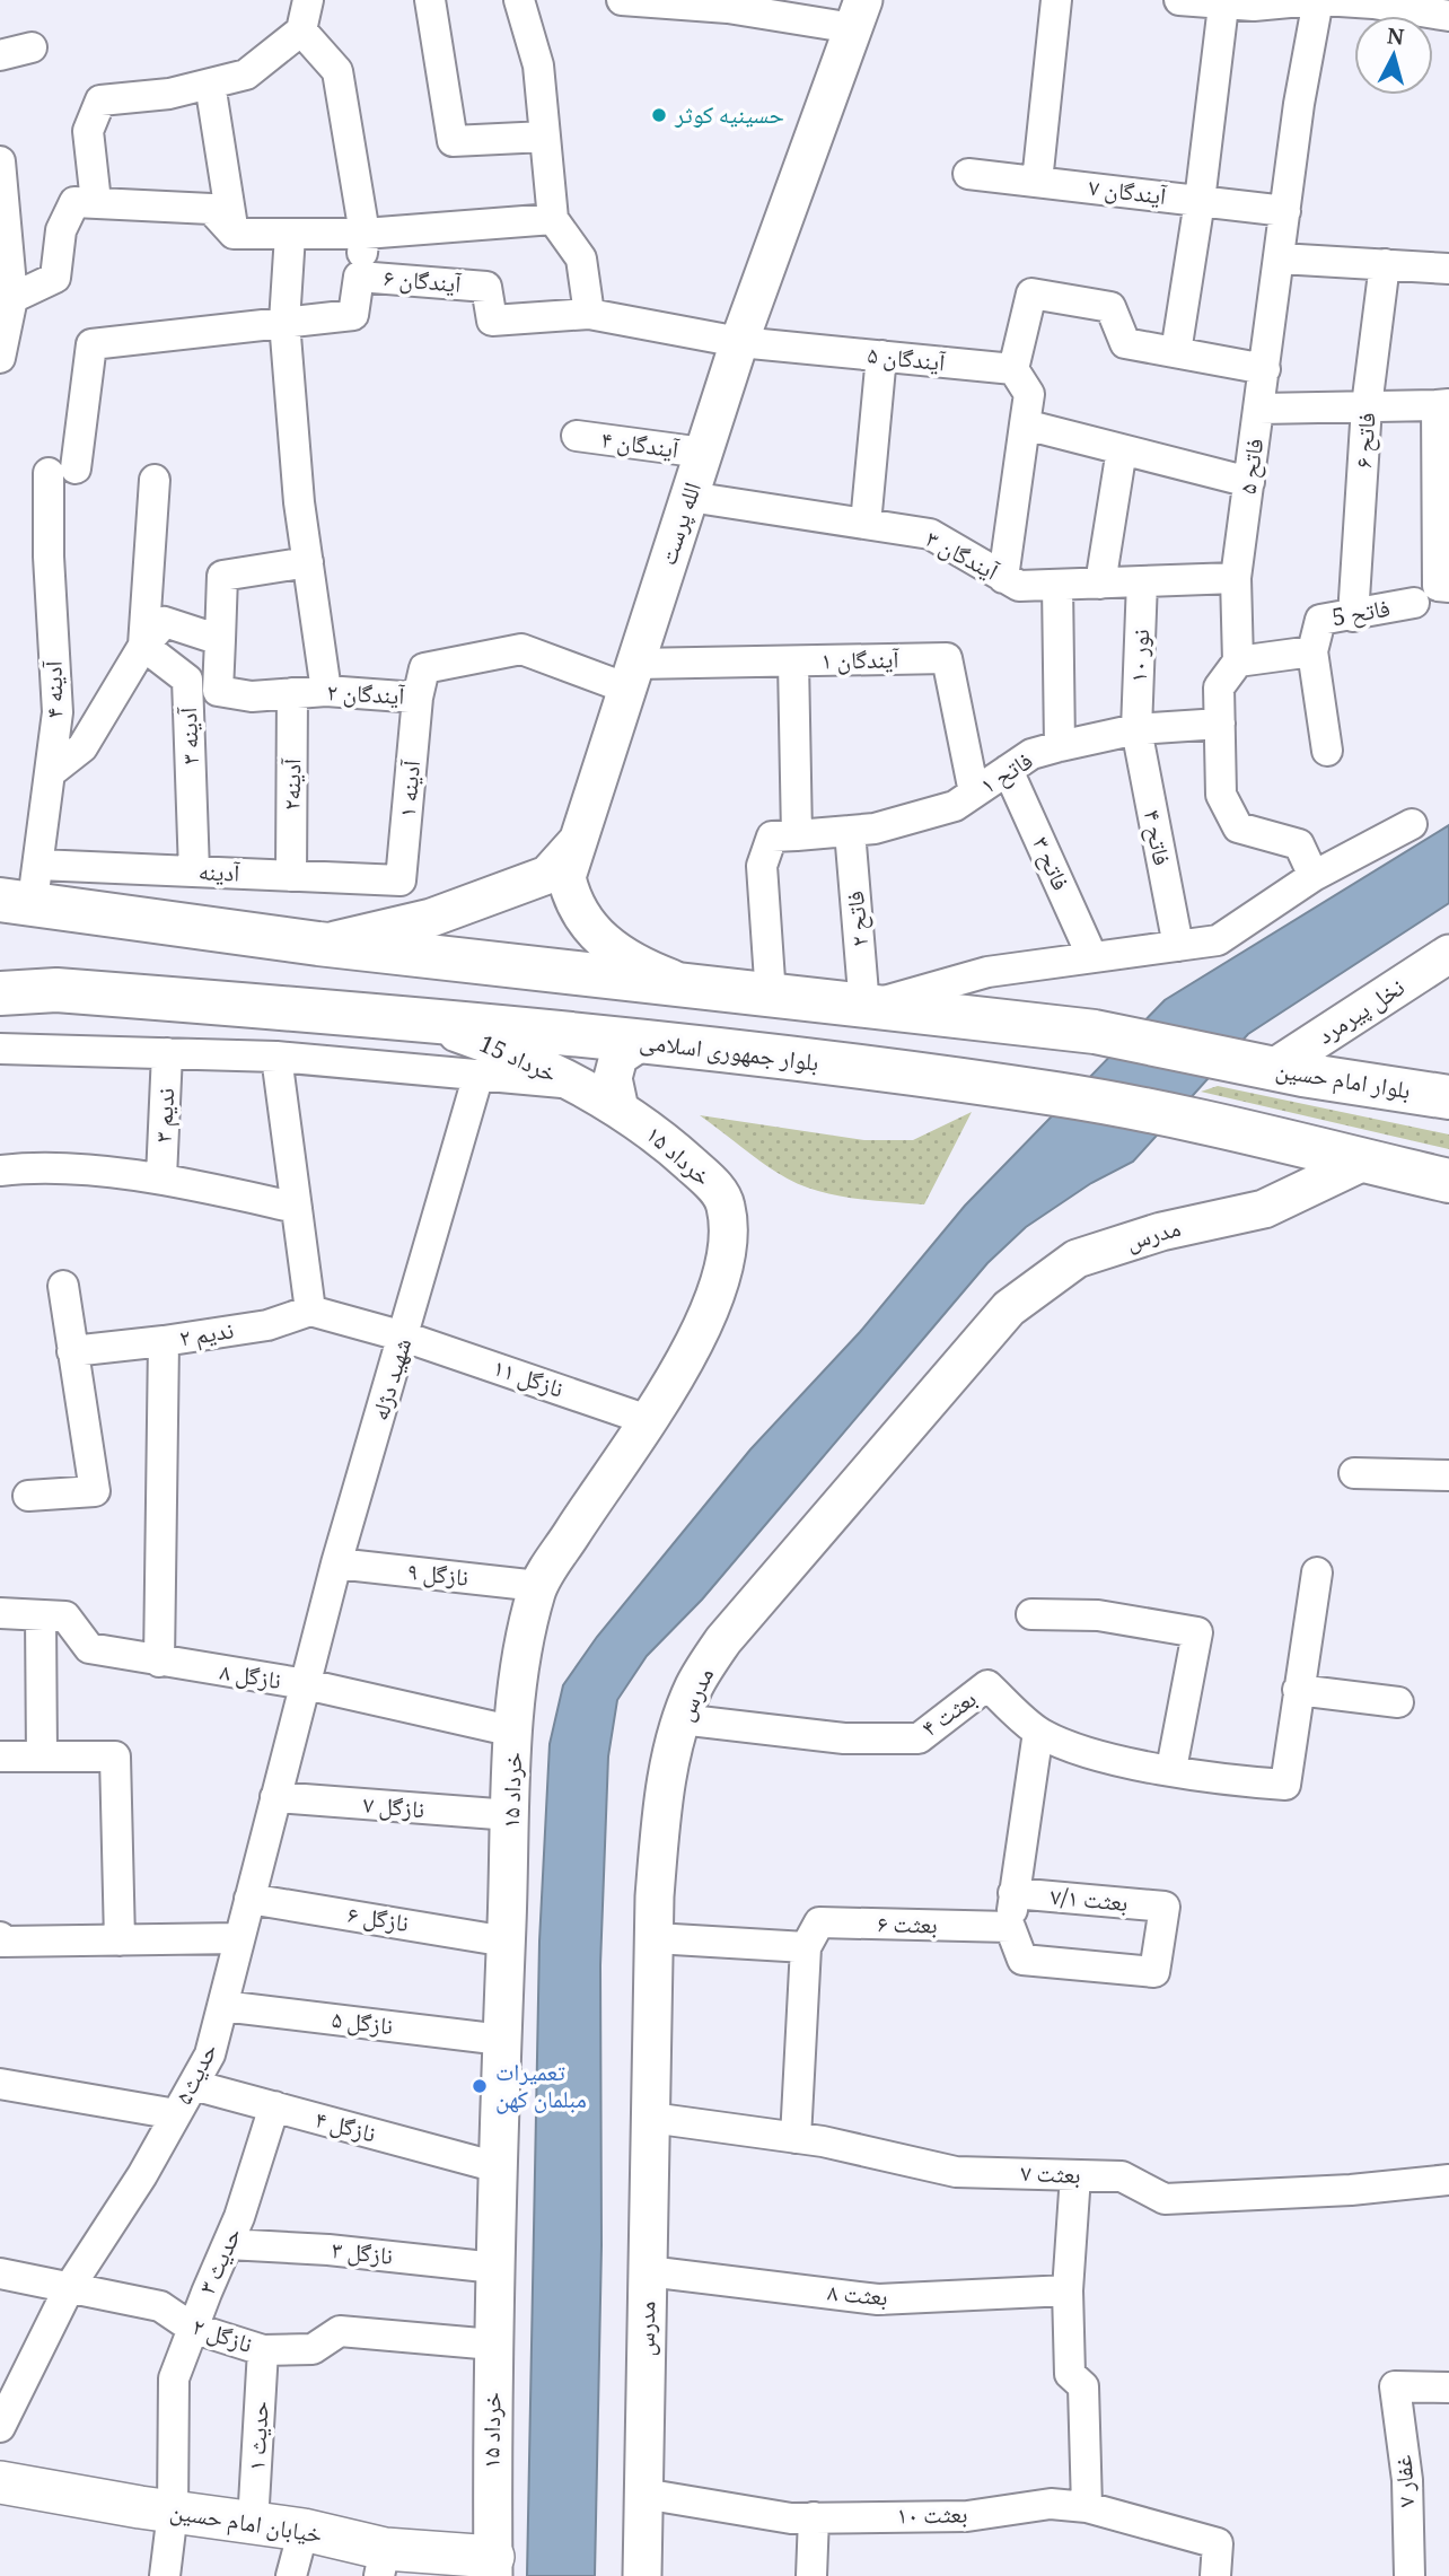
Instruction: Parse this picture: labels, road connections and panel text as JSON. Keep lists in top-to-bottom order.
{
  "streets": {
    "main road": ["بلوار جمهوری اسلامی", "بلوار امام حسین", "خیابان امام حسین"],
    "street": [
      "آیندگان ۷",
      "آیندگان ۶",
      "آیندگان ۵",
      "فاتح ۶",
      "آیندگان ۴",
      "فاتح ۵",
      "الله پرست",
      "آیندگان ۳",
      "فاتح 5",
      "نور ۱۰",
      "آیندگان ۱",
      "آدینه ۴",
      "آیندگان ۲",
      "آدینه ۳",
      "فاتح ۱",
      "آدینه۲",
      "آدینه ۱",
      "فاتح ۴",
      "فاتح ۳",
      "آدینه",
      "فاتح ۲",
      "نخل پیرمرد",
      "15 خرداد",
      "ندیم ۳",
      "۱۵ خرداد",
      "مدرس",
      "ندیم ۲",
      "نازگل ۱۱",
      "شهید دژله",
      "نازگل ۹",
      "نازگل ۸",
      "بعثت ۴",
      "نازگل ۷",
      "بعثت ۷/۱",
      "نازگل ۶",
      "بعثت ۶",
      "نازگل ۵",
      "حدیث۵",
      "نازگل ۴",
      "بعثت ۷",
      "نازگل ۳",
      "حدیث ۳",
      "بعثت ۸",
      "نازگل ۲",
      "حدیث ۱",
      "غفار ۷",
      "بعثت ۱۰"
    ]
  },
  "crossings": [
    ["آیندگان ۷", "فاتح ۵"],
    ["آیندگان ۶", "آیندگان ۵"],
    ["آیندگان ۶", "الله پرست"],
    ["آیندگان ۶", "آدینه ۴"],
    ["آیندگان ۵", "الله پرست"],
    ["فاتح ۶", "فاتح 5"],
    ["آیندگان ۴", "الله پرست"],
    ["فاتح ۵", "آیندگان ۳"],
    ["فاتح ۵", "فاتح 5"],
    ["الله پرست", "آیندگان ۳"],
    ["الله پرست", "آیندگان ۱"],
    ["الله پرست", "آیندگان ۲"],
    ["آیندگان ۳", "نور ۱۰"],
    ["نور ۱۰", "فاتح ۱"],
    ["نور ۱۰", "فاتح ۴"],
    ["آیندگان ۱", "آیندگان ۲"],
    ["آیندگان ۱", "فاتح ۱"],
    ["آدینه ۴", "آدینه"],
    ["آیندگان ۲", "آدینه۲"],
    ["آیندگان ۲", "آدینه ۱"],
    ["آدینه ۳", "آدینه"],
    ["فاتح ۱", "فاتح ۴"],
    ["فاتح ۱", "فاتح ۳"],
    ["فاتح ۱", "فاتح ۲"],
    ["آدینه۲", "آدینه"],
    ["آدینه ۱", "آدینه"],
    ["نخل پیرمرد", "بلوار امام حسین"],
    ["بلوار جمهوری اسلامی", "15 خرداد"],
    ["بلوار جمهوری اسلامی", "مدرس"],
    ["15 خرداد", "۱۵ خرداد"],
    ["۱۵ خرداد", "نازگل ۱۱"],
    ["۱۵ خرداد", "نازگل ۹"],
    ["۱۵ خرداد", "نازگل ۸"],
    ["۱۵ خرداد", "نازگل ۷"],
    ["۱۵ خرداد", "نازگل ۶"],
    ["۱۵ خرداد", "نازگل ۵"],
    ["۱۵ خرداد", "نازگل ۴"],
    ["۱۵ خرداد", "نازگل ۳"],
    ["۱۵ خرداد", "نازگل ۲"],
    ["۱۵ خرداد", "خیابان امام حسین"],
    ["مدرس", "بعثت ۴"],
    ["مدرس", "بعثت ۷"],
    ["مدرس", "بعثت ۸"],
    ["مدرس", "بعثت ۱۰"],
    ["ندیم ۲", "نازگل ۱۱"],
    ["ندیم ۲", "نازگل ۸"],
    ["نازگل ۱۱", "شهید دژله"],
    ["شهید دژله", "نازگل ۹"],
    ["شهید دژله", "نازگل ۸"],
    ["شهید دژله", "حدیث۵"],
    ["نازگل ۸", "حدیث۵"],
    ["نازگل ۷", "حدیث۵"],
    ["بعثت ۷/۱", "بعثت ۶"],
    ["نازگل ۶", "حدیث۵"],
    ["نازگل ۵", "حدیث۵"],
    ["حدیث۵", "نازگل ۴"],
    ["حدیث۵", "نازگل ۲"],
    ["نازگل ۴", "حدیث ۳"],
    ["نازگل ۳", "حدیث ۳"],
    ["حدیث ۳", "نازگل ۲"],
    ["حدیث ۳", "خیابان امام حسین"],
    ["نازگل ۲", "حدیث ۱"],
    ["حدیث ۱", "خیابان امام حسین"]
  ],
  "places": ["حسینیه کوثر", "تعمیرات مبلمان کهن"],
  "north": "top"
}
